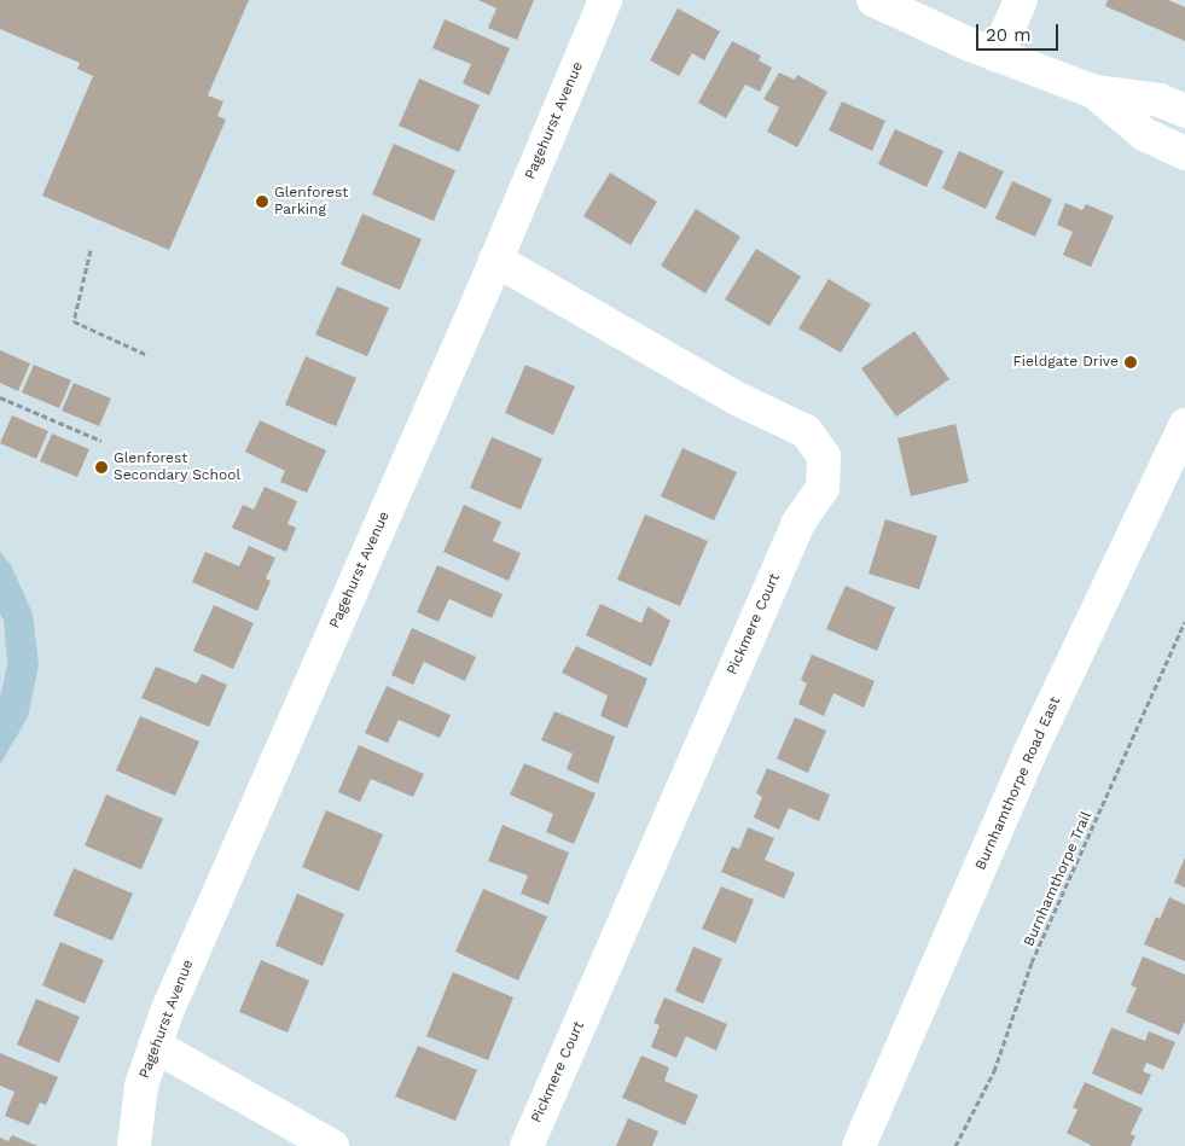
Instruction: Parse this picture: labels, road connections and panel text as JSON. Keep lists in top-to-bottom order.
{
  "streets": {
    "street": ["Pagehurst Avenue", "Pickmere Court", "Burnhamthorpe Road East"],
    "path": ["Burnhamthorpe Trail"]
  },
  "crossings": [
    ["Pagehurst Avenue", "Pickmere Court"]
  ],
  "places": ["Glenforest Parking", "Fieldgate Drive", "Glenforest Secondary School"],
  "scale_bar": "20 m"
}
